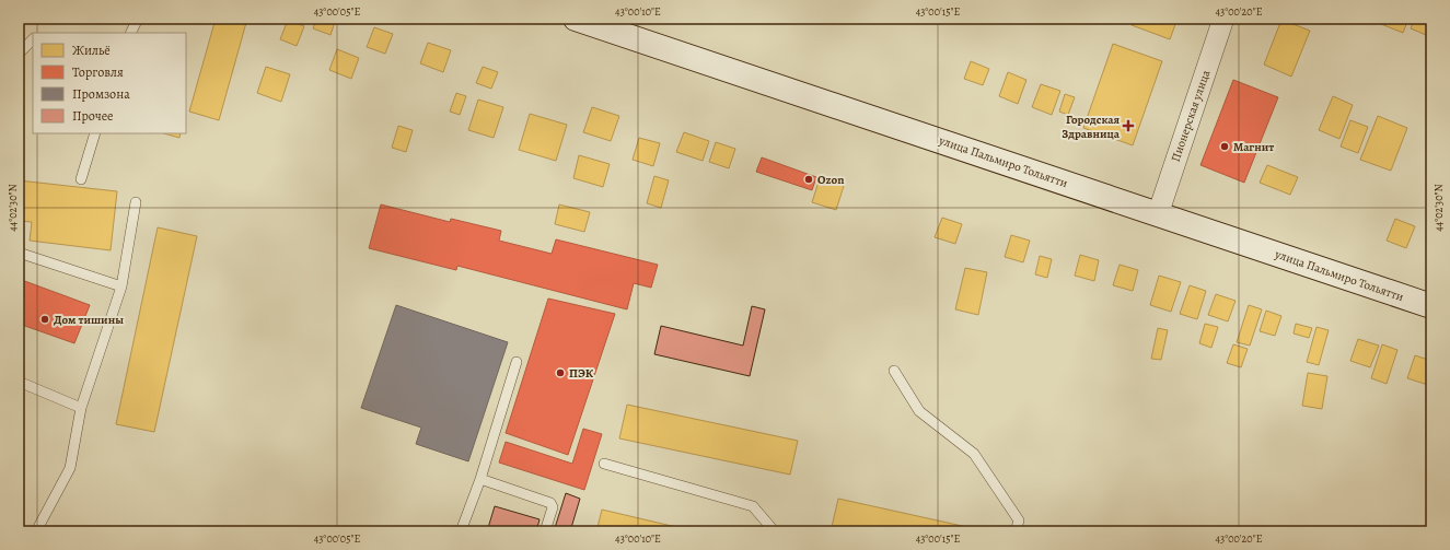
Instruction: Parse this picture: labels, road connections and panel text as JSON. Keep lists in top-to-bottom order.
{
  "streets": {
    "street": ["Пионерская улица", "улица Пальмиро Тольятти"]
  },
  "crossings": [
    ["Пионерская улица", "улица Пальмиро Тольятти"]
  ],
  "places": {
    "health": ["Городская Здравница"],
    "other": [
      "Магнит",
      "Ozon",
      "Дом тишины",
      "ПЭК"
    ]
  },
  "legend": [
    "Жильё",
    "Торговля",
    "Промзона",
    "Прочее"
  ],
  "coordinates": [
    "43°00'05\"E",
    "43°00'10\"E",
    "43°00'15\"E",
    "43°00'20\"E",
    "44°02'30\"N"
  ]
}
